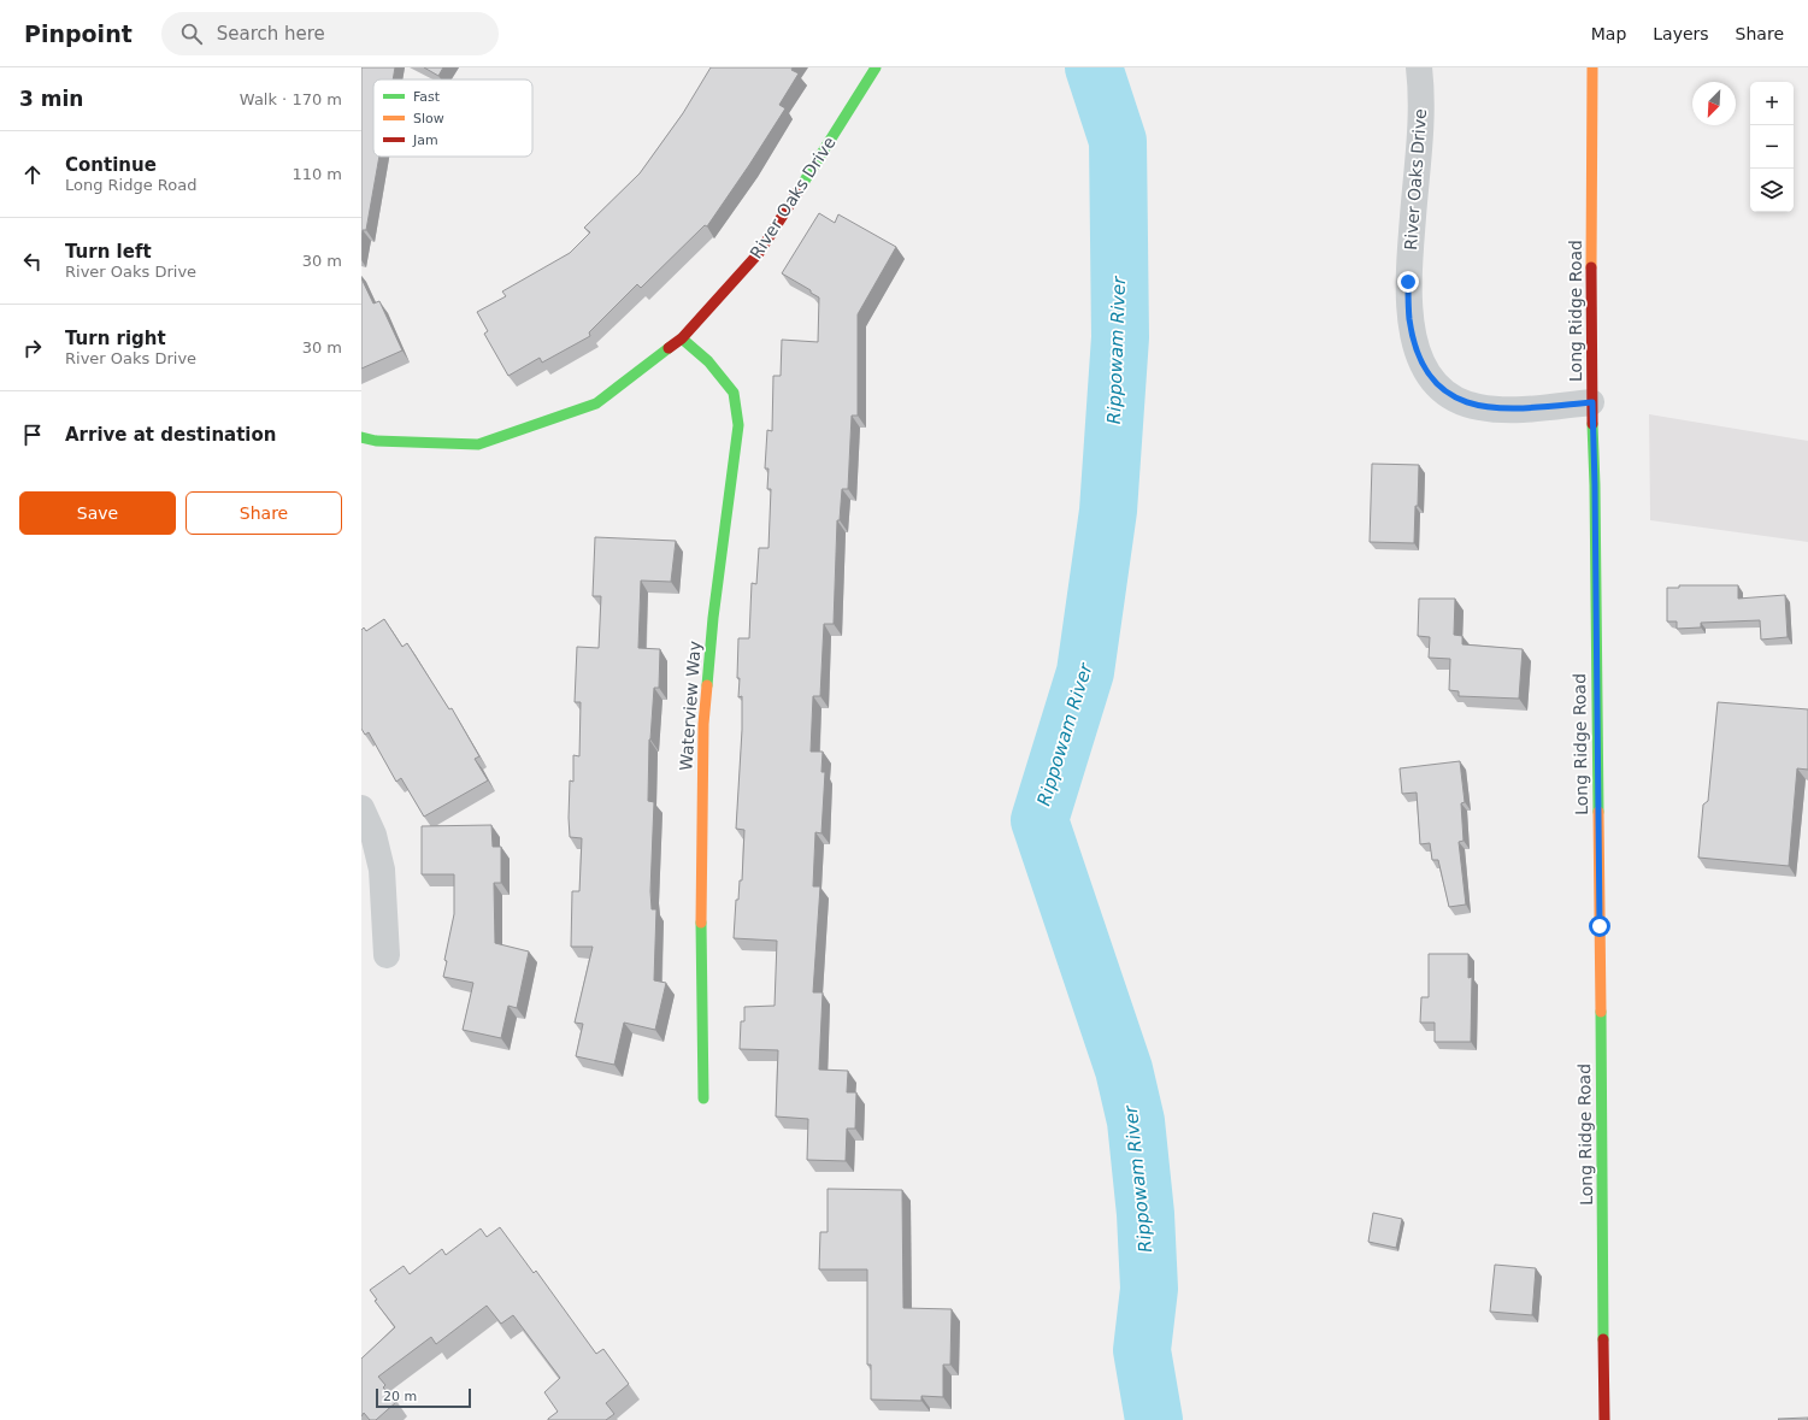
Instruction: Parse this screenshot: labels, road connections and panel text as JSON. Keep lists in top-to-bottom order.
{
  "streets": {
    "street": ["River Oaks Drive", "Long Ridge Road", "Waterview Way"]
  },
  "crossings": [
    ["River Oaks Drive", "Long Ridge Road"],
    ["River Oaks Drive", "Waterview Way"]
  ],
  "water": ["Rippowam River"],
  "legend": ["Fast", "Slow", "Jam"],
  "scale_bar": "20 m",
  "north": "bottom left",
  "page": {
    "header": "Pinpoint",
    "search": "Search here",
    "nav": ["Map", "Layers", "Share"],
    "heading": ["3 min", "Walk · 170 m"],
    "map_buttons": ["+", "−"],
    "list": [
      ["Continue", "Long Ridge Road", "110 m"],
      ["Turn left", "River Oaks Drive", "30 m"],
      ["Turn right", "River Oaks Drive", "30 m"],
      "Arrive at destination"
    ],
    "buttons": ["Save", "Share"],
    "scale": "20 m"
  }
}
